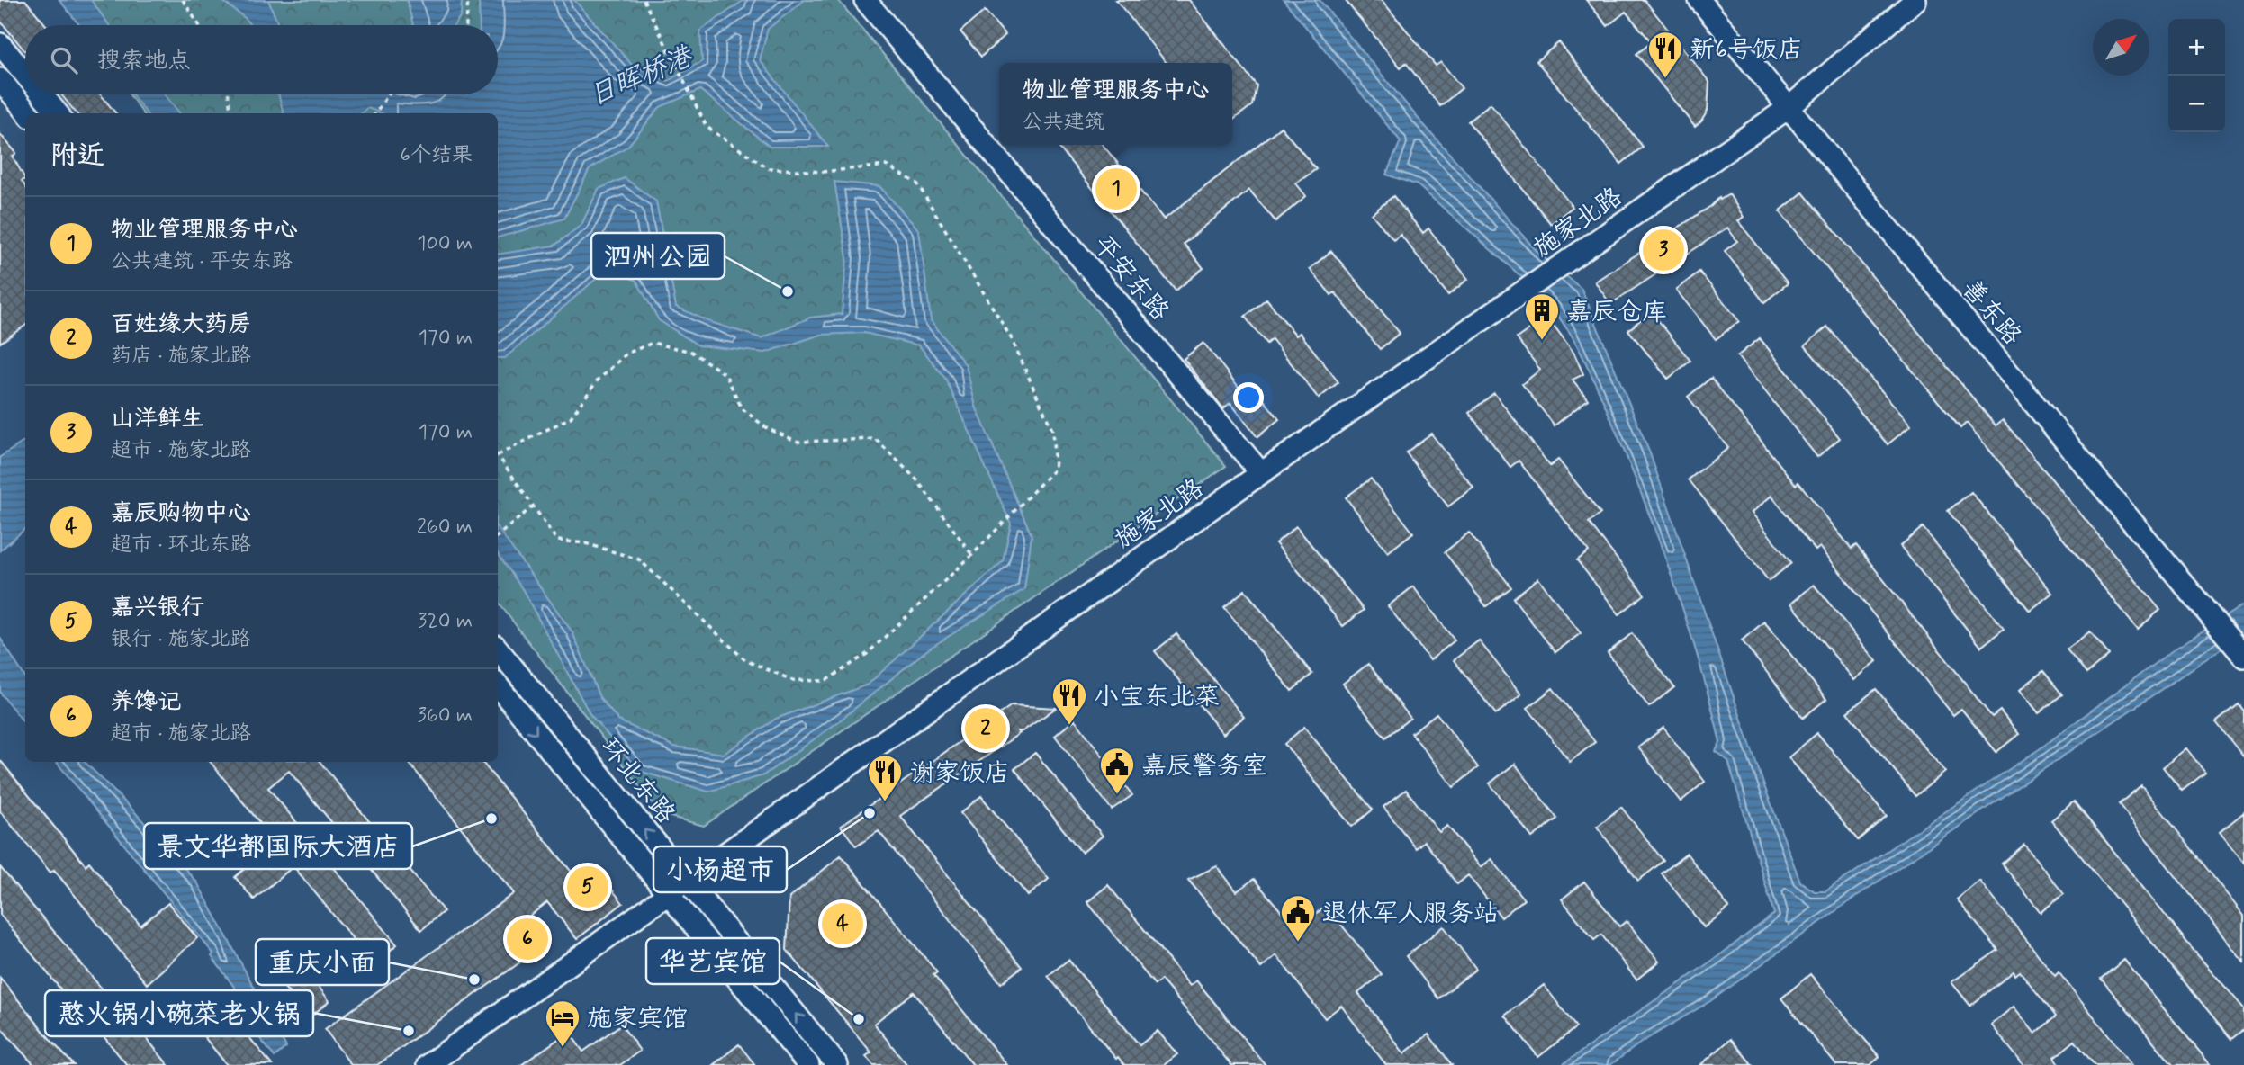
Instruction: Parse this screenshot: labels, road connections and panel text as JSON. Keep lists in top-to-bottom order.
{
  "streets": {
    "street": [
      "施家北路",
      "平安东路",
      "善东路",
      "环北东路"
    ]
  },
  "crossings": [
    ["施家北路", "平安东路"],
    ["施家北路", "善东路"],
    ["施家北路", "环北东路"]
  ],
  "water": ["日晖桥港"],
  "places": {
    "restaurant": ["新6号饭店", "小宝东北菜", "谢家饭店"],
    "other": [
      "泗州公园",
      "小杨超市",
      "景文华都国际大酒店",
      "重庆小面",
      "华艺宾馆",
      "憨火锅小碗菜老火锅"
    ],
    "building": ["嘉辰仓库"],
    "public building": ["嘉辰警务室", "退休军人服务站"],
    "hotel": ["施家宾馆"]
  },
  "north": "top right",
  "page": {
    "map_buttons": ["+", "−"],
    "search": "搜索地点",
    "popup": ["物业管理服务中心", "公共建筑"],
    "heading": ["附近", "6个结果"],
    "pins": [
      "1",
      "3",
      "2",
      "5",
      "4",
      "6"
    ],
    "list": [
      {
        "mark": "1",
        "name": "物业管理服务中心",
        "note": "公共建筑 · 平安东路",
        "value": "100 m"
      },
      {
        "mark": "2",
        "name": "百姓缘大药房",
        "note": "药店 · 施家北路",
        "value": "170 m"
      },
      {
        "mark": "3",
        "name": "山洋鲜生",
        "note": "超市 · 施家北路",
        "value": "170 m"
      },
      {
        "mark": "4",
        "name": "嘉辰购物中心",
        "note": "超市 · 环北东路",
        "value": "260 m"
      },
      {
        "mark": "5",
        "name": "嘉兴银行",
        "note": "银行 · 施家北路",
        "value": "320 m"
      },
      {
        "mark": "6",
        "name": "养馋记",
        "note": "超市 · 施家北路",
        "value": "360 m"
      }
    ]
  }
}
